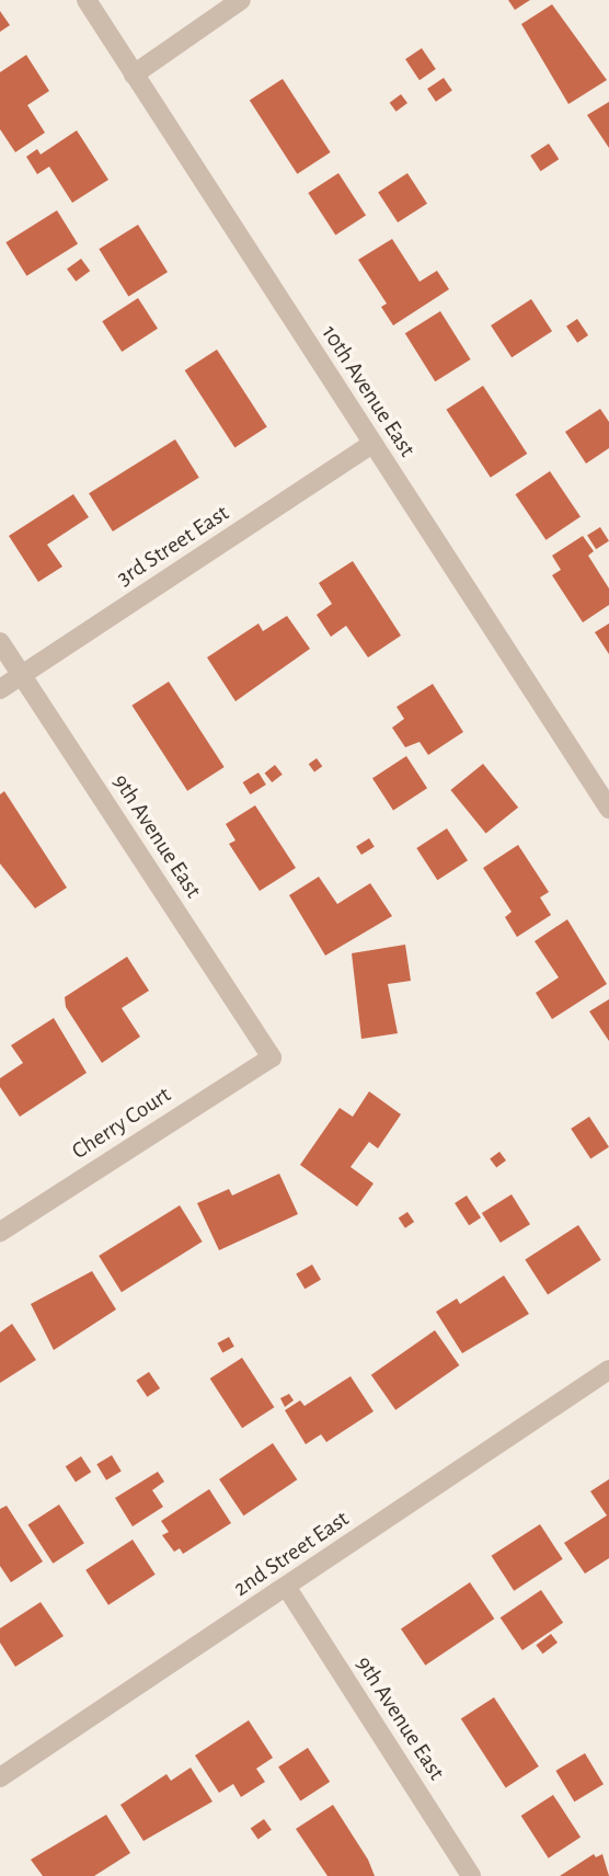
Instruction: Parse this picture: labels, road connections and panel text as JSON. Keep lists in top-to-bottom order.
{
  "streets": {
    "street": [
      "10th Avenue East",
      "3rd Street East",
      "9th Avenue East",
      "Cherry Court",
      "2nd Street East"
    ]
  },
  "crossings": [
    ["10th Avenue East", "3rd Street East"],
    ["3rd Street East", "9th Avenue East"],
    ["9th Avenue East", "Cherry Court"],
    ["9th Avenue East", "2nd Street East"]
  ]
}
